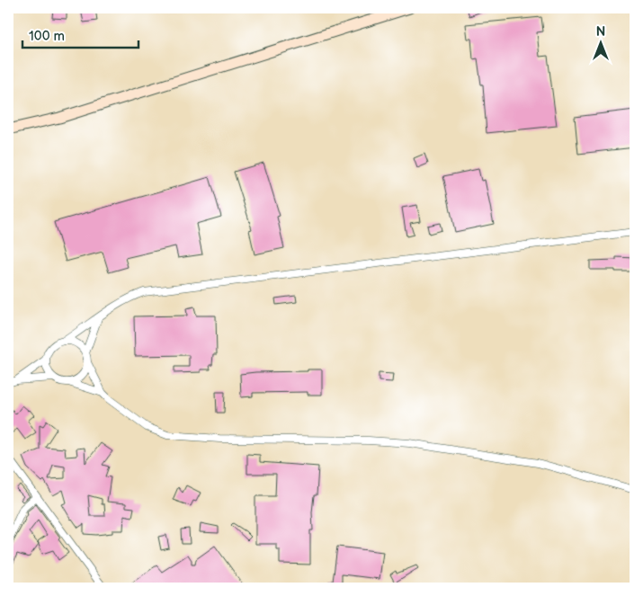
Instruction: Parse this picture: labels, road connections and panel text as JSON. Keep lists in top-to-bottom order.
{
  "scale_bar": "100 m",
  "north": "top"
}
